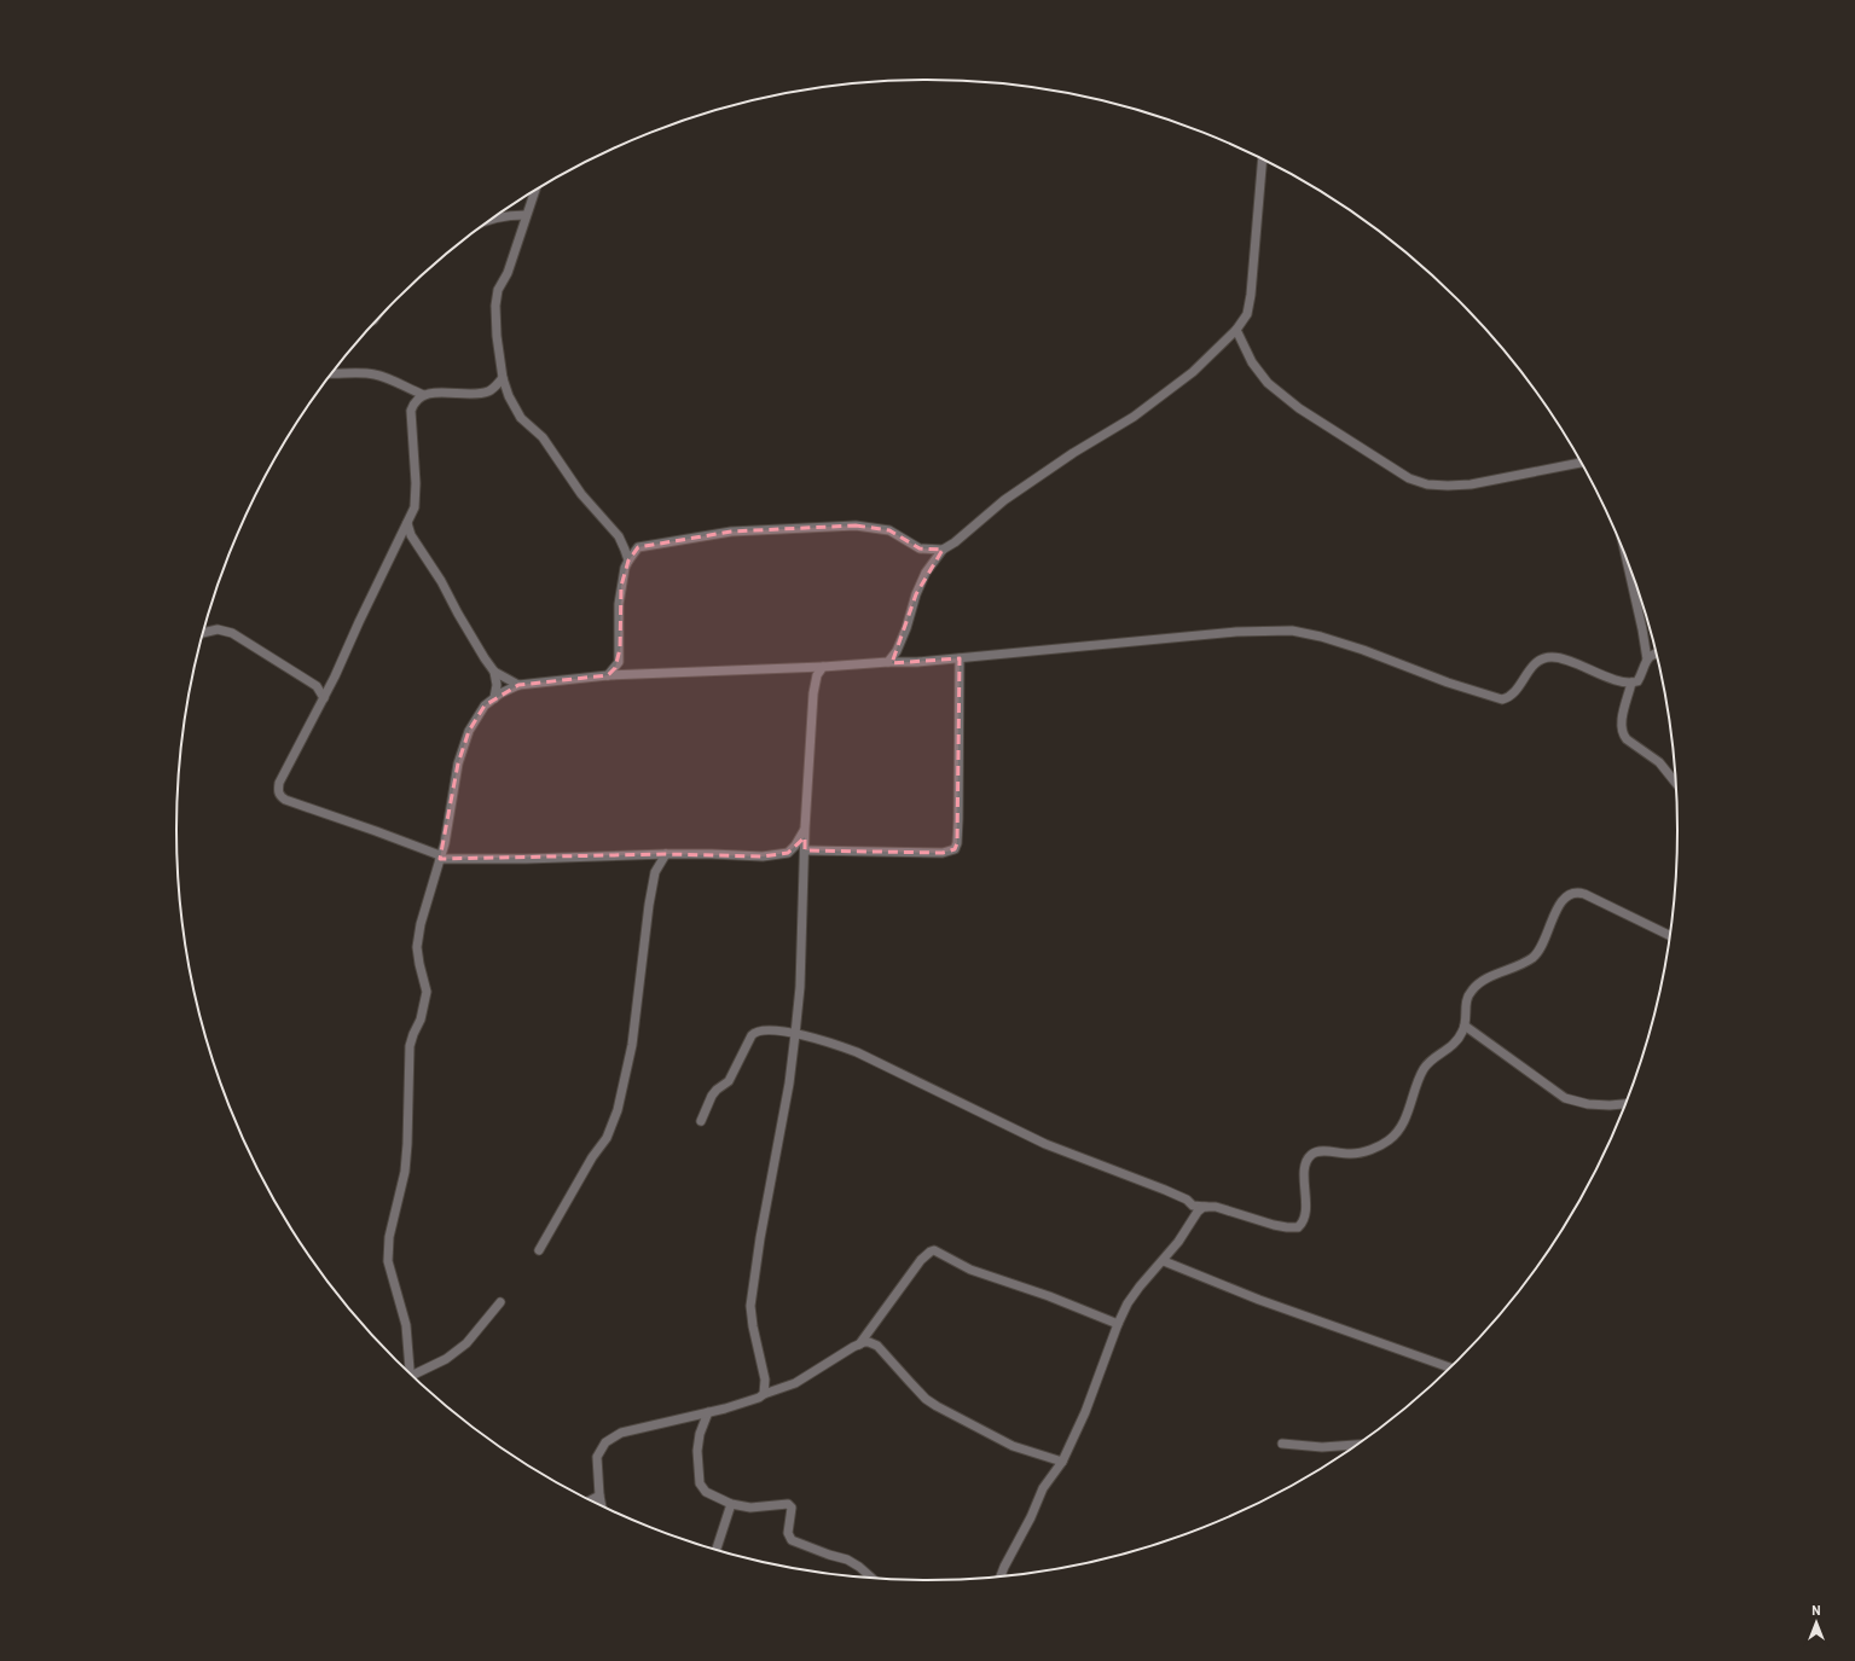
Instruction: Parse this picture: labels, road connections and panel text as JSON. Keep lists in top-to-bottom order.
{
  "north": "top"
}
